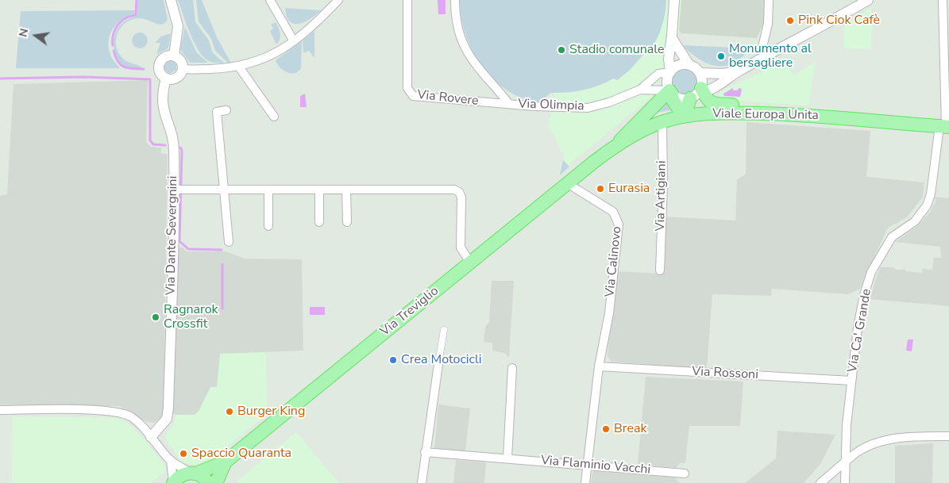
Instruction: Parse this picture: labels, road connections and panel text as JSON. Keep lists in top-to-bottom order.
{
  "streets": {
    "main road": ["Viale Europa Unita", "Via Treviglio"],
    "street": [
      "Via Rovere",
      "Via Olimpia",
      "Via Artigiani",
      "Via Dante Severgnini",
      "Via Calinovo",
      "Via Ca' Grande",
      "Via Rossoni",
      "Via Flaminio Vacchi"
    ]
  },
  "crossings": [
    ["Via Rovere", "Via Olimpia"],
    ["Viale Europa Unita", "Via Artigiani"],
    ["Viale Europa Unita", "Via Treviglio"],
    ["Viale Europa Unita", "Via Ca' Grande"],
    ["Via Calinovo", "Via Treviglio"],
    ["Via Calinovo", "Via Rossoni"],
    ["Via Calinovo", "Via Flaminio Vacchi"],
    ["Via Ca' Grande", "Via Rossoni"]
  ],
  "places": [
    "Pink Ciok Cafè",
    "Stadio comunale",
    "Monumento al bersagliere",
    "Eurasia",
    "Ragnarok Crossfit",
    "Crea Motocicli",
    "Burger King",
    "Break",
    "Spaccio Quaranta"
  ],
  "north": "left"
}
